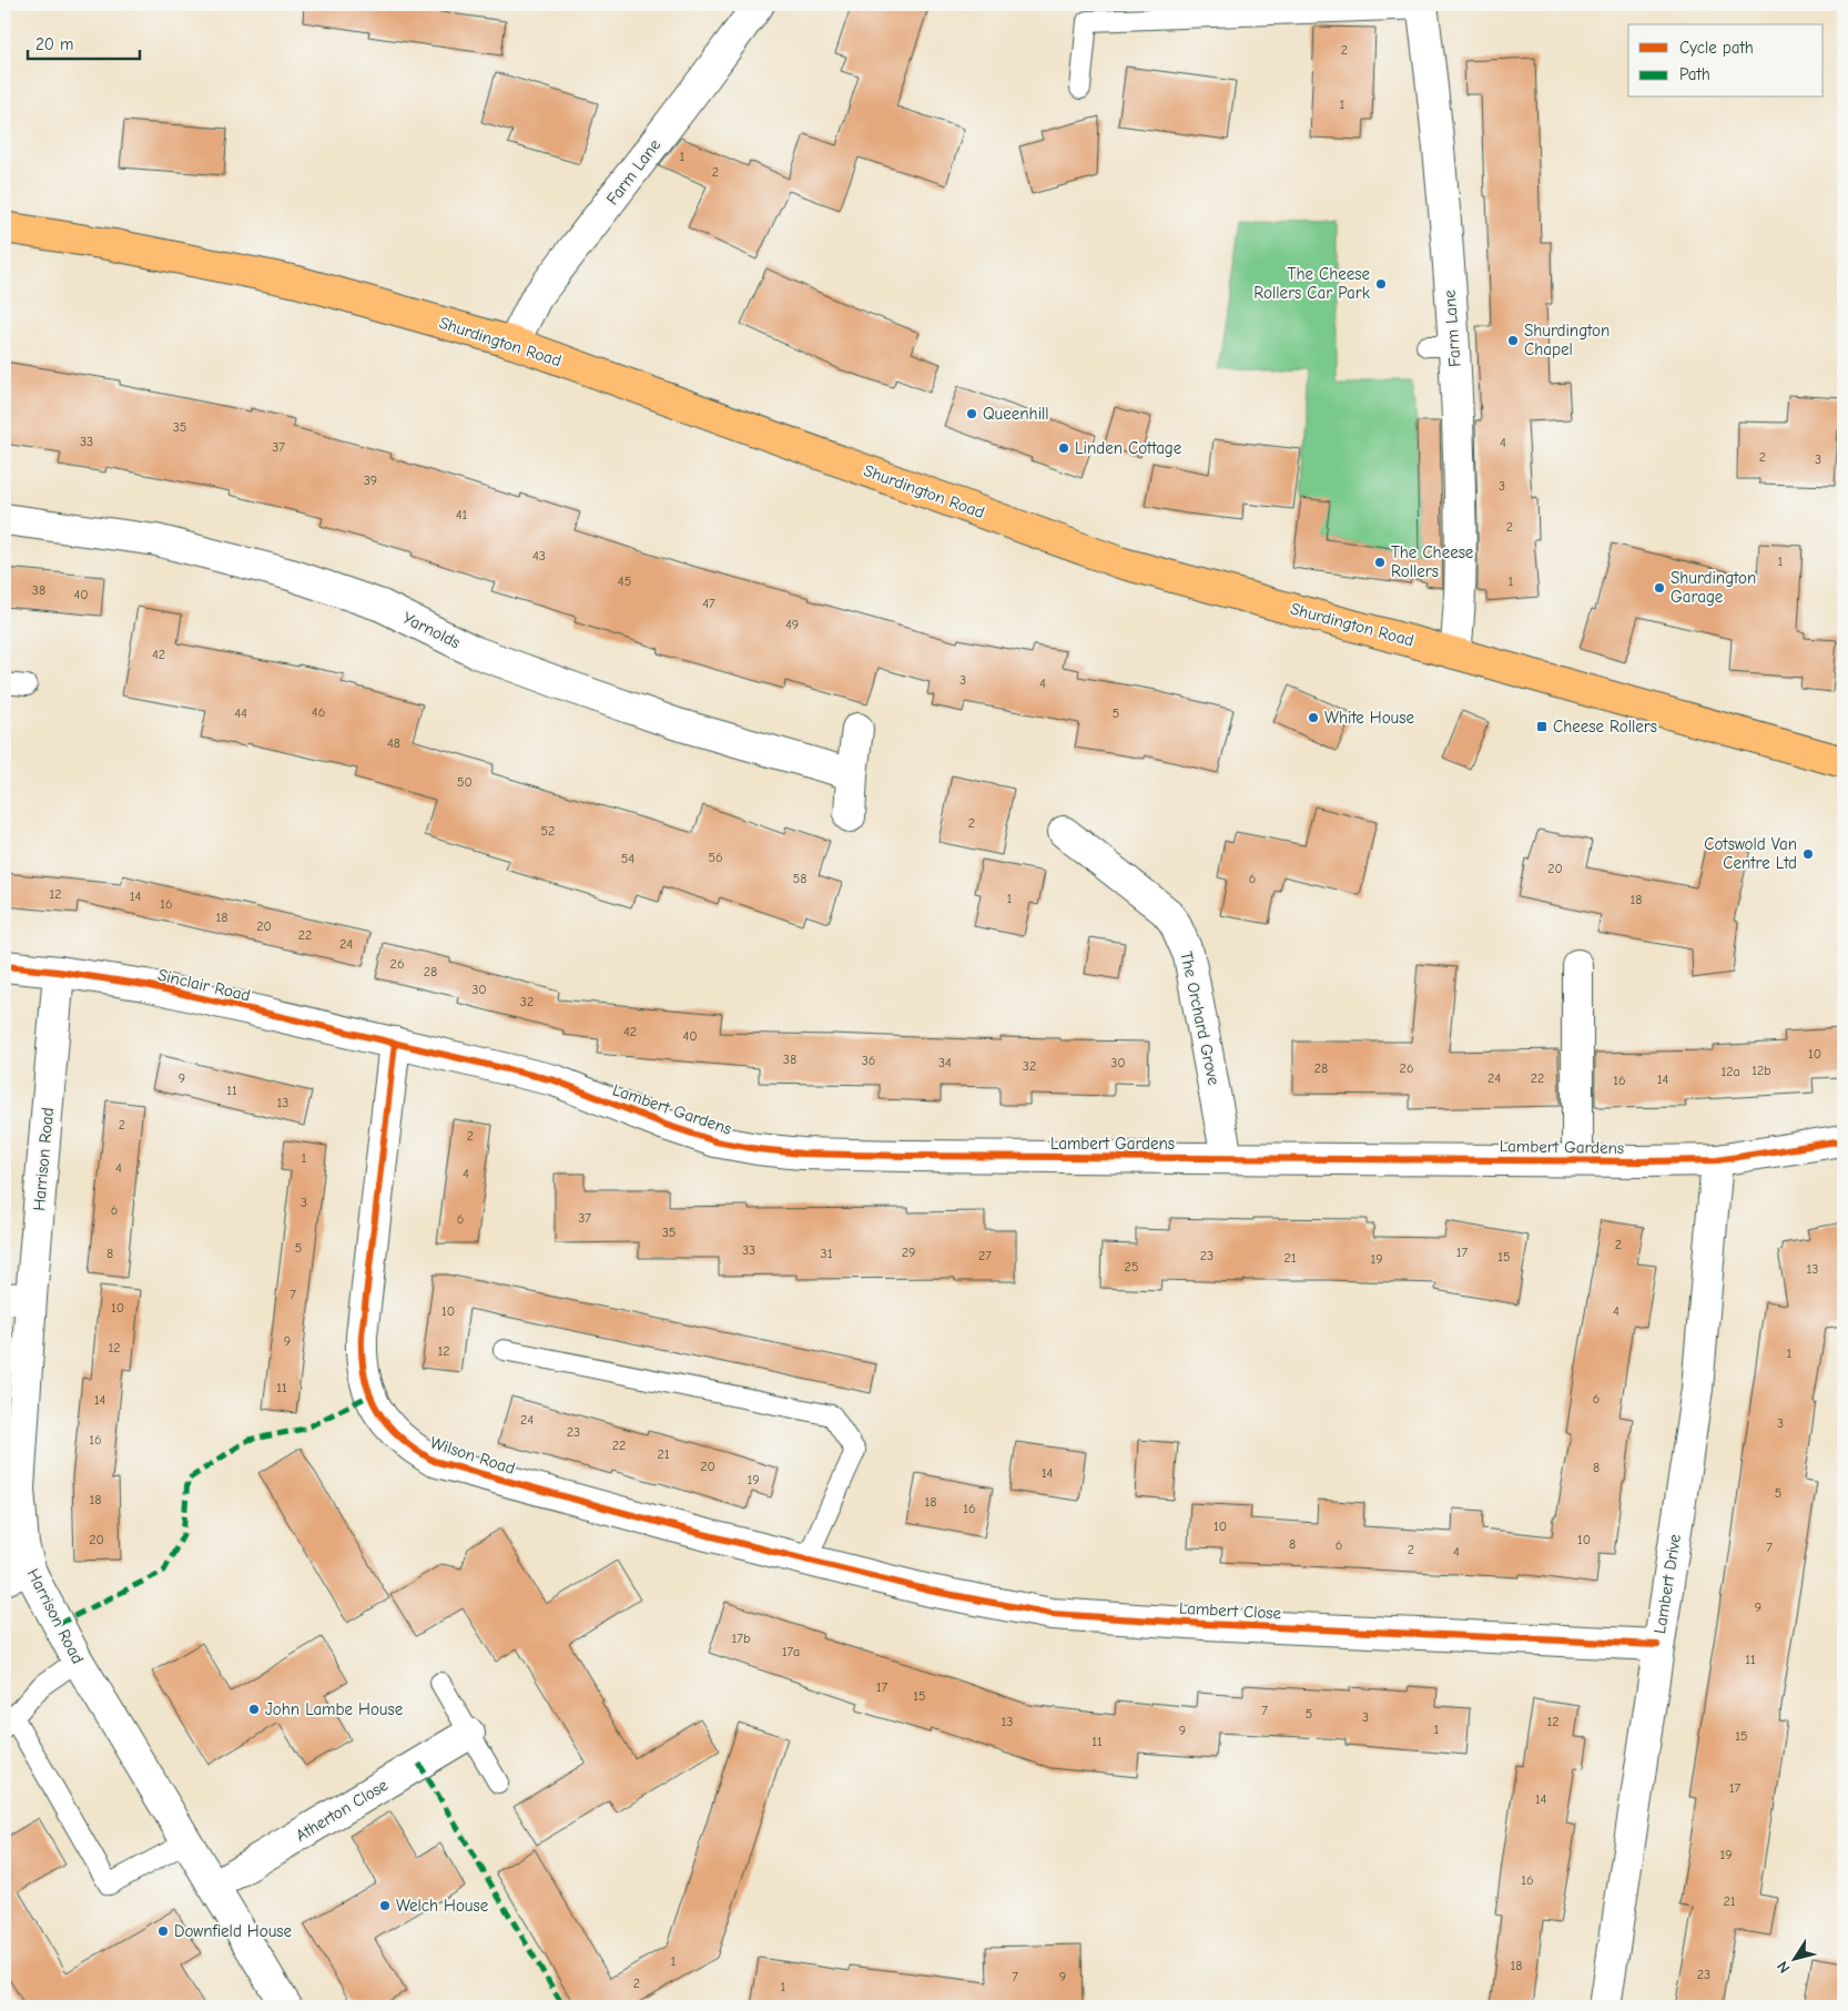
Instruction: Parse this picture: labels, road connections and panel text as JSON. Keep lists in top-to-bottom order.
{
  "streets": {
    "main road": ["Shurdington Road"],
    "street": [
      "Farm Lane",
      "Yarnolds",
      "Sinclair Road",
      "The Orchard Grove",
      "Lambert Gardens",
      "Harrison Road",
      "Wilson Road",
      "Lambert Drive",
      "Lambert Close",
      "Atherton Close"
    ]
  },
  "crossings": [
    ["Farm Lane", "Shurdington Road"],
    ["Sinclair Road", "Lambert Gardens"],
    ["Sinclair Road", "Harrison Road"],
    ["Sinclair Road", "Wilson Road"],
    ["The Orchard Grove", "Lambert Gardens"],
    ["Lambert Gardens", "Wilson Road"],
    ["Lambert Gardens", "Lambert Drive"],
    ["Harrison Road", "Atherton Close"],
    ["Wilson Road", "Lambert Close"],
    ["Lambert Drive", "Lambert Close"]
  ],
  "places": {
    "other": [
      "The Cheese Rollers Car Park",
      "Shurdington Chapel",
      "Queenhill",
      "Linden Cottage",
      "The Cheese Rollers",
      "Shurdington Garage",
      "White House",
      "Cotswold Van Centre Ltd",
      "John Lambe House",
      "Welch House",
      "Downfield House"
    ],
    "transit": ["Cheese Rollers"]
  },
  "house_numbers": [
    "2",
    "1",
    "1",
    "2",
    "35",
    "33",
    "4",
    "37",
    "2",
    "3",
    "39",
    "3",
    "41",
    "2",
    "43",
    "1",
    "45",
    "1",
    "38",
    "40",
    "47",
    "49",
    "42",
    "3",
    "4",
    "46",
    "44",
    "5",
    "48",
    "50",
    "2",
    "52",
    "56",
    "54",
    "20",
    "58",
    "6",
    "12",
    "14",
    "1",
    "18",
    "16",
    "18",
    "20",
    "22",
    "24",
    "26",
    "28",
    "30",
    "32",
    "42",
    "40",
    "10",
    "38",
    "36",
    "34",
    "30",
    "32",
    "28",
    "26",
    "12b",
    "12a",
    "9",
    "24",
    "22",
    "14",
    "16",
    "11",
    "13",
    "2",
    "2",
    "1",
    "4",
    "4",
    "3",
    "6",
    "37",
    "6",
    "35",
    "2",
    "5",
    "33",
    "29",
    "17",
    "8",
    "31",
    "27",
    "23",
    "15",
    "21",
    "19",
    "25",
    "13",
    "7",
    "10",
    "10",
    "4",
    "9",
    "12",
    "12",
    "1",
    "11",
    "6",
    "14",
    "24",
    "3",
    "23",
    "16",
    "22",
    "21",
    "20",
    "8",
    "14",
    "19",
    "5",
    "18",
    "18",
    "16",
    "10",
    "20",
    "10",
    "8",
    "6",
    "7",
    "2",
    "4",
    "9",
    "17b",
    "17a",
    "11",
    "17",
    "15",
    "7",
    "5",
    "3",
    "13",
    "12",
    "1",
    "9",
    "15",
    "11",
    "17",
    "14",
    "19",
    "16",
    "21",
    "1",
    "18",
    "23",
    "7",
    "9",
    "2",
    "1"
  ],
  "legend": ["Cycle path", "Path"],
  "scale_bar": "20 m",
  "north": "bottom left"
}
